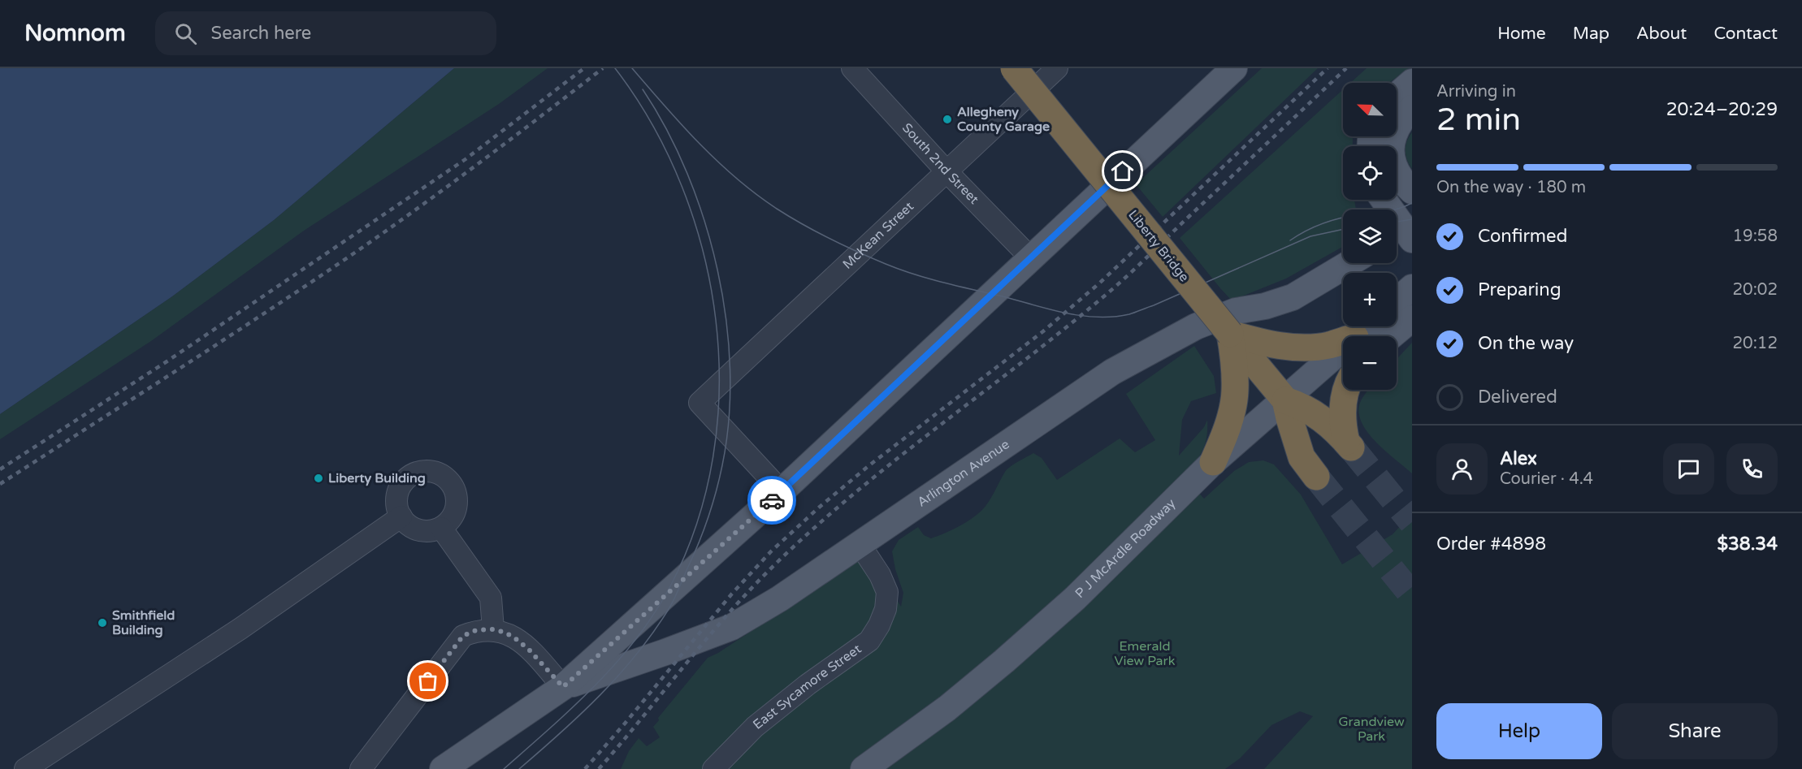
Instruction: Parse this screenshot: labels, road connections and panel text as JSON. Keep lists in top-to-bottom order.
{
  "streets": {
    "highway": ["Liberty Bridge"],
    "main road": ["Arlington Avenue", "P J McArdle Roadway"],
    "street": ["South 2nd Street", "McKean Street", "East Sycamore Street"]
  },
  "crossings": [
    ["South 2nd Street", "McKean Street"],
    ["Liberty Bridge", "P J McArdle Roadway"],
    ["Arlington Avenue", "East Sycamore Street"]
  ],
  "parks": ["Emerald View Park", "Grandview Park"],
  "places": ["Allegheny County Garage", "Liberty Building", "Smithfield Building"],
  "north": "top left",
  "page": {
    "header": "Nomnom",
    "search": "Search here",
    "nav": [
      "Home",
      "Map",
      "About",
      "Contact"
    ],
    "heading": ["2 min", "Arriving in", "20:24–20:29"],
    "panel": [
      "Alex",
      "Courier · 4.4",
      "Order #4898",
      "$38.34"
    ],
    "map_buttons": ["+", "−"],
    "bar": "On the way · 180 m",
    "list": [
      ["Confirmed", "19:58"],
      ["Preparing", "20:02"],
      ["On the way", "20:12"],
      "Delivered"
    ],
    "buttons": ["Help", "Share"]
  }
}
